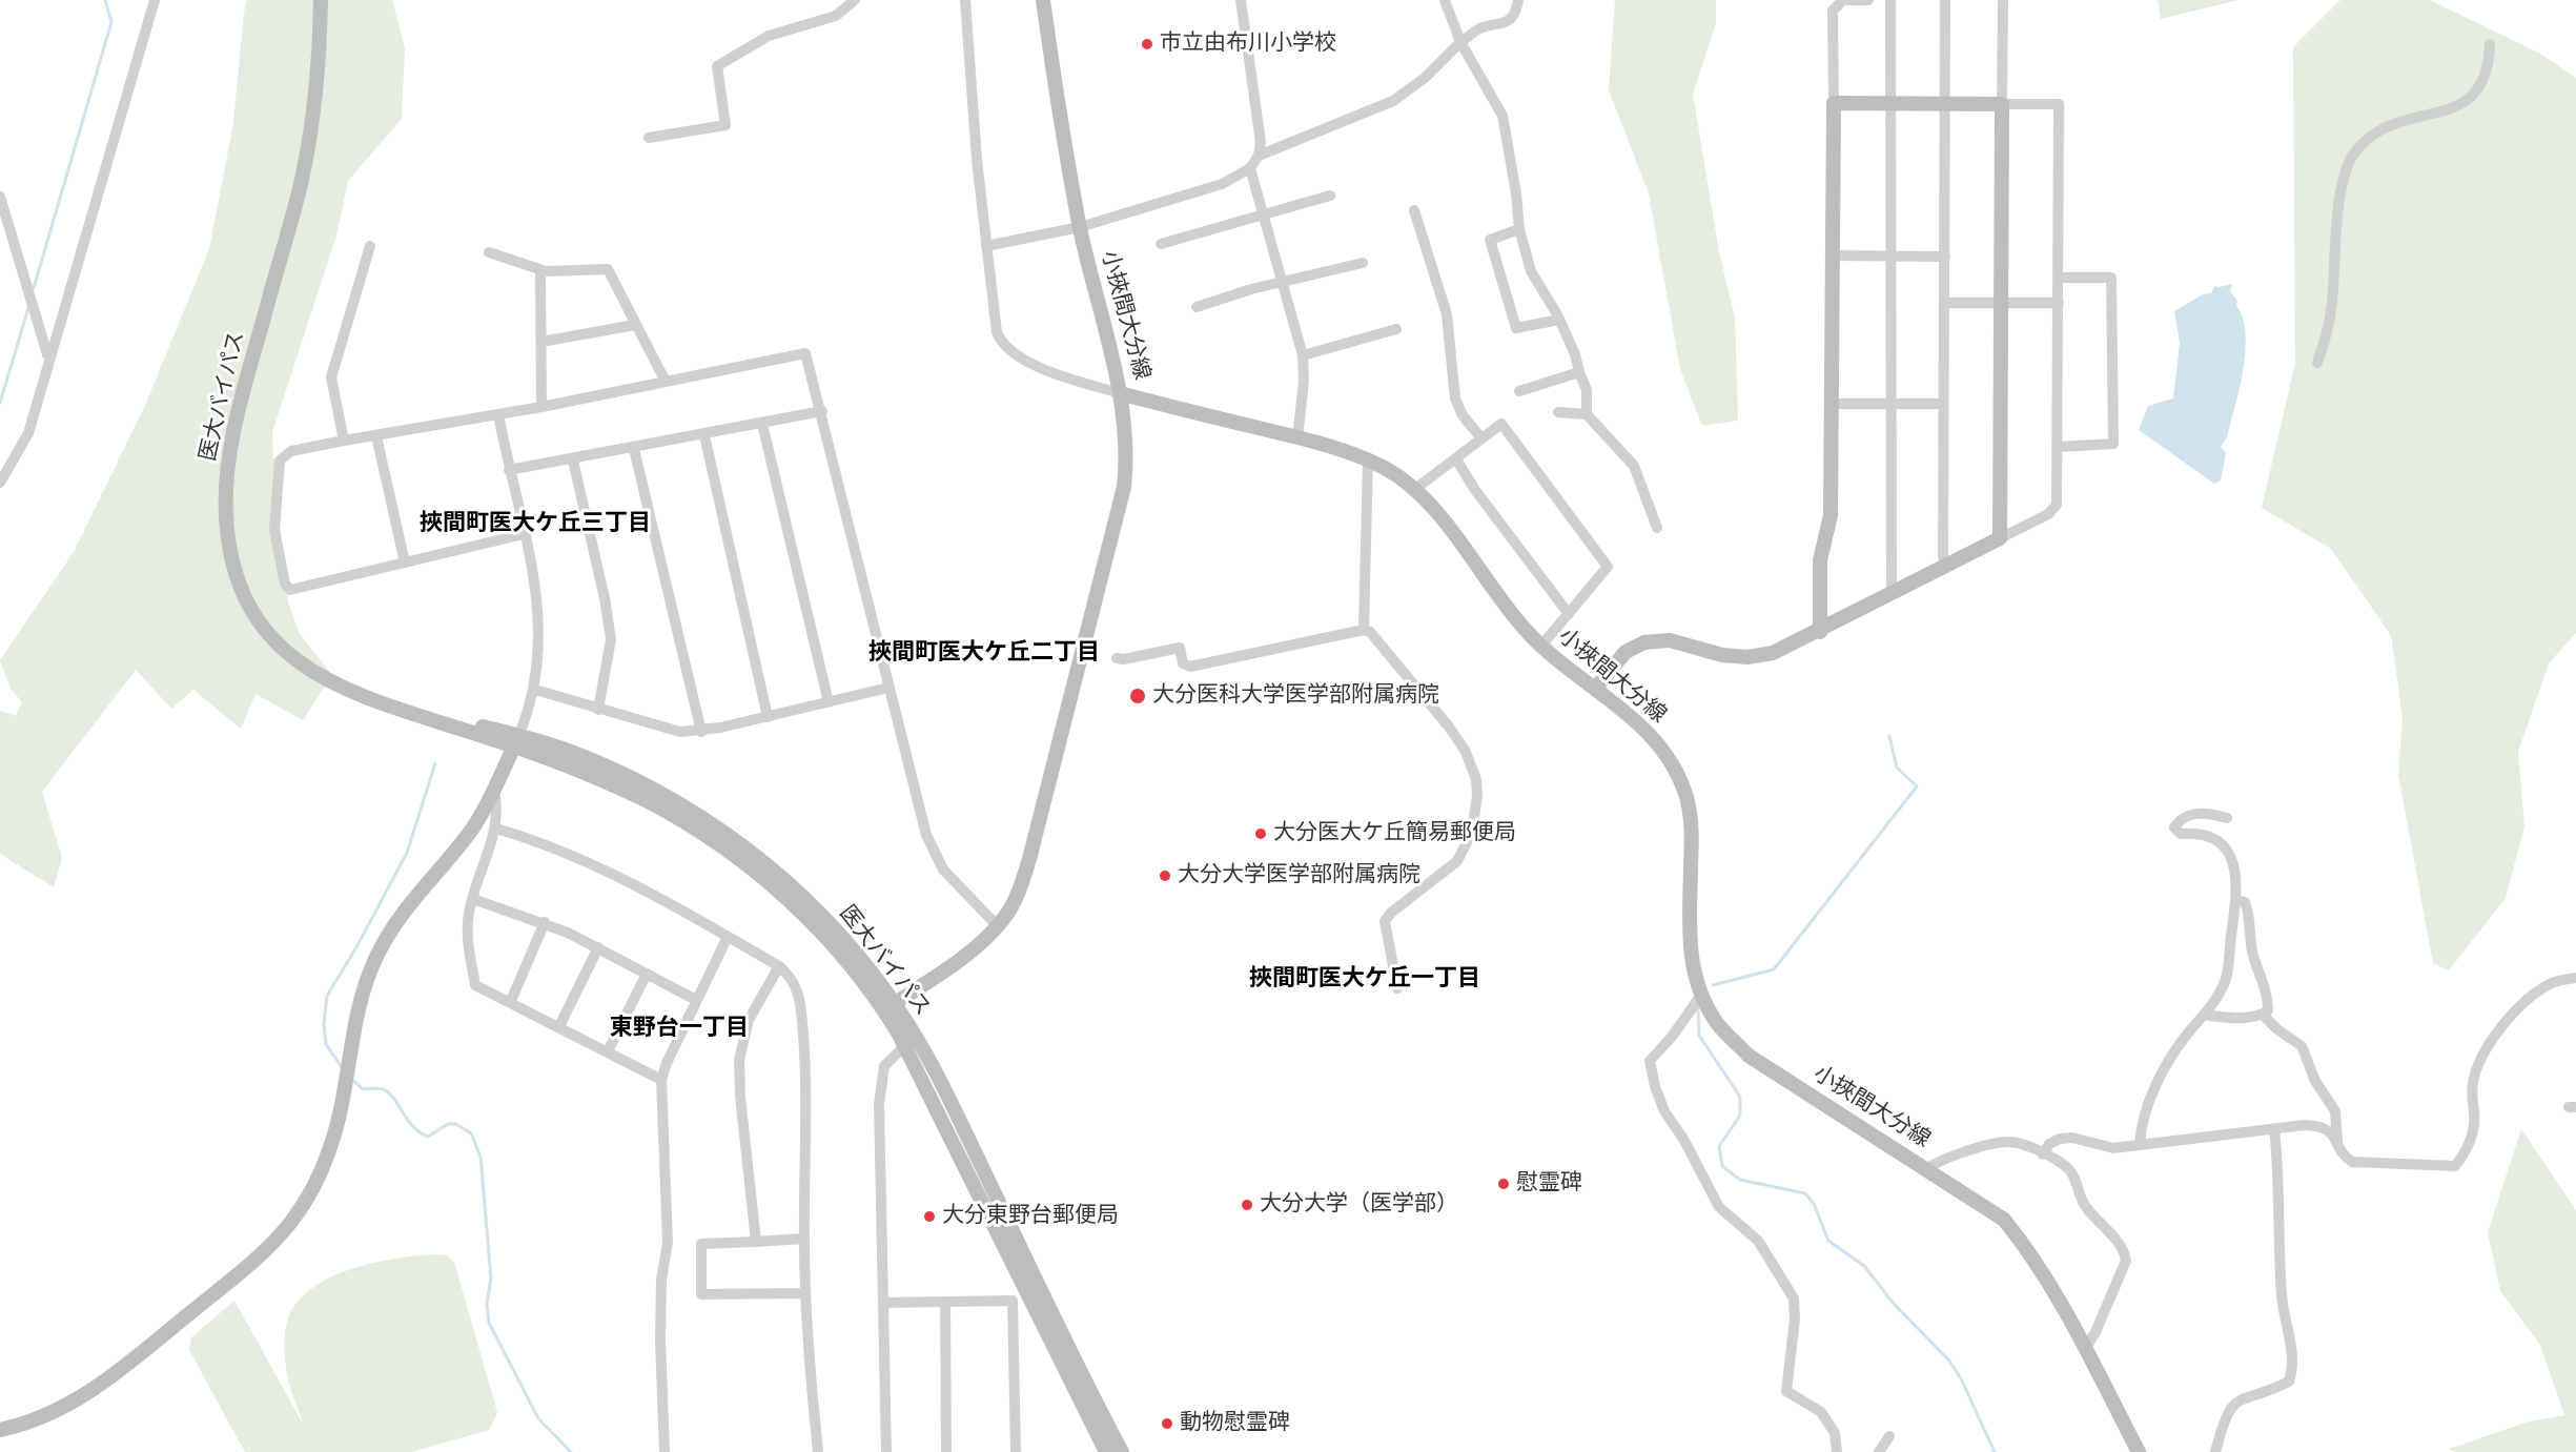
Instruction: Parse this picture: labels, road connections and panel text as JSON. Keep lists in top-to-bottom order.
{
  "streets": {
    "main road": ["小挾間大分線", "医大バイパス"]
  },
  "districts": [
    "挾間町医大ケ丘三丁目",
    "挾間町医大ケ丘二丁目",
    "挾間町医大ケ丘一丁目",
    "東野台一丁目"
  ],
  "places": [
    "市立由布川小学校",
    "大分医科大学医学部附属病院",
    "大分医大ケ丘簡易郵便局",
    "大分大学医学部附属病院",
    "慰霊碑",
    "大分大学（医学部）",
    "大分東野台郵便局",
    "動物慰霊碑"
  ]
}
